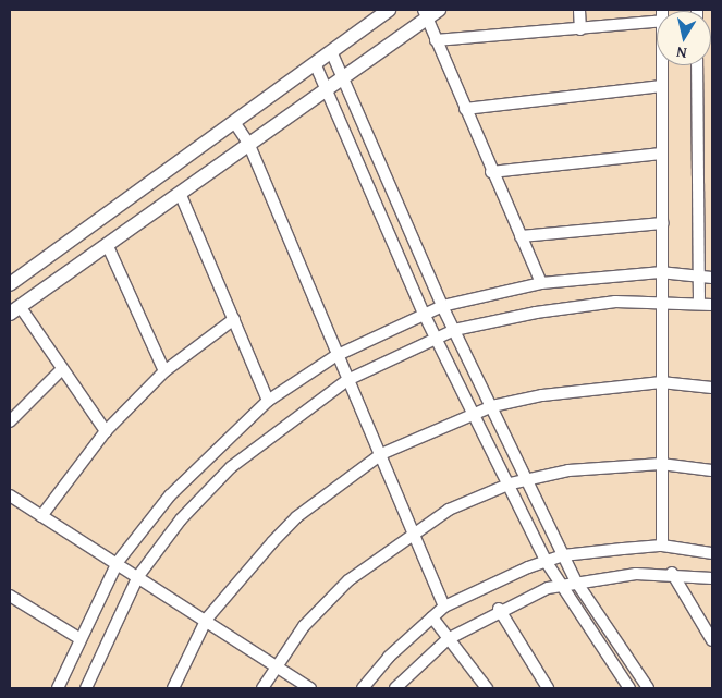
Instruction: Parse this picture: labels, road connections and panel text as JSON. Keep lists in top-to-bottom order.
{
  "north": "bottom"
}
